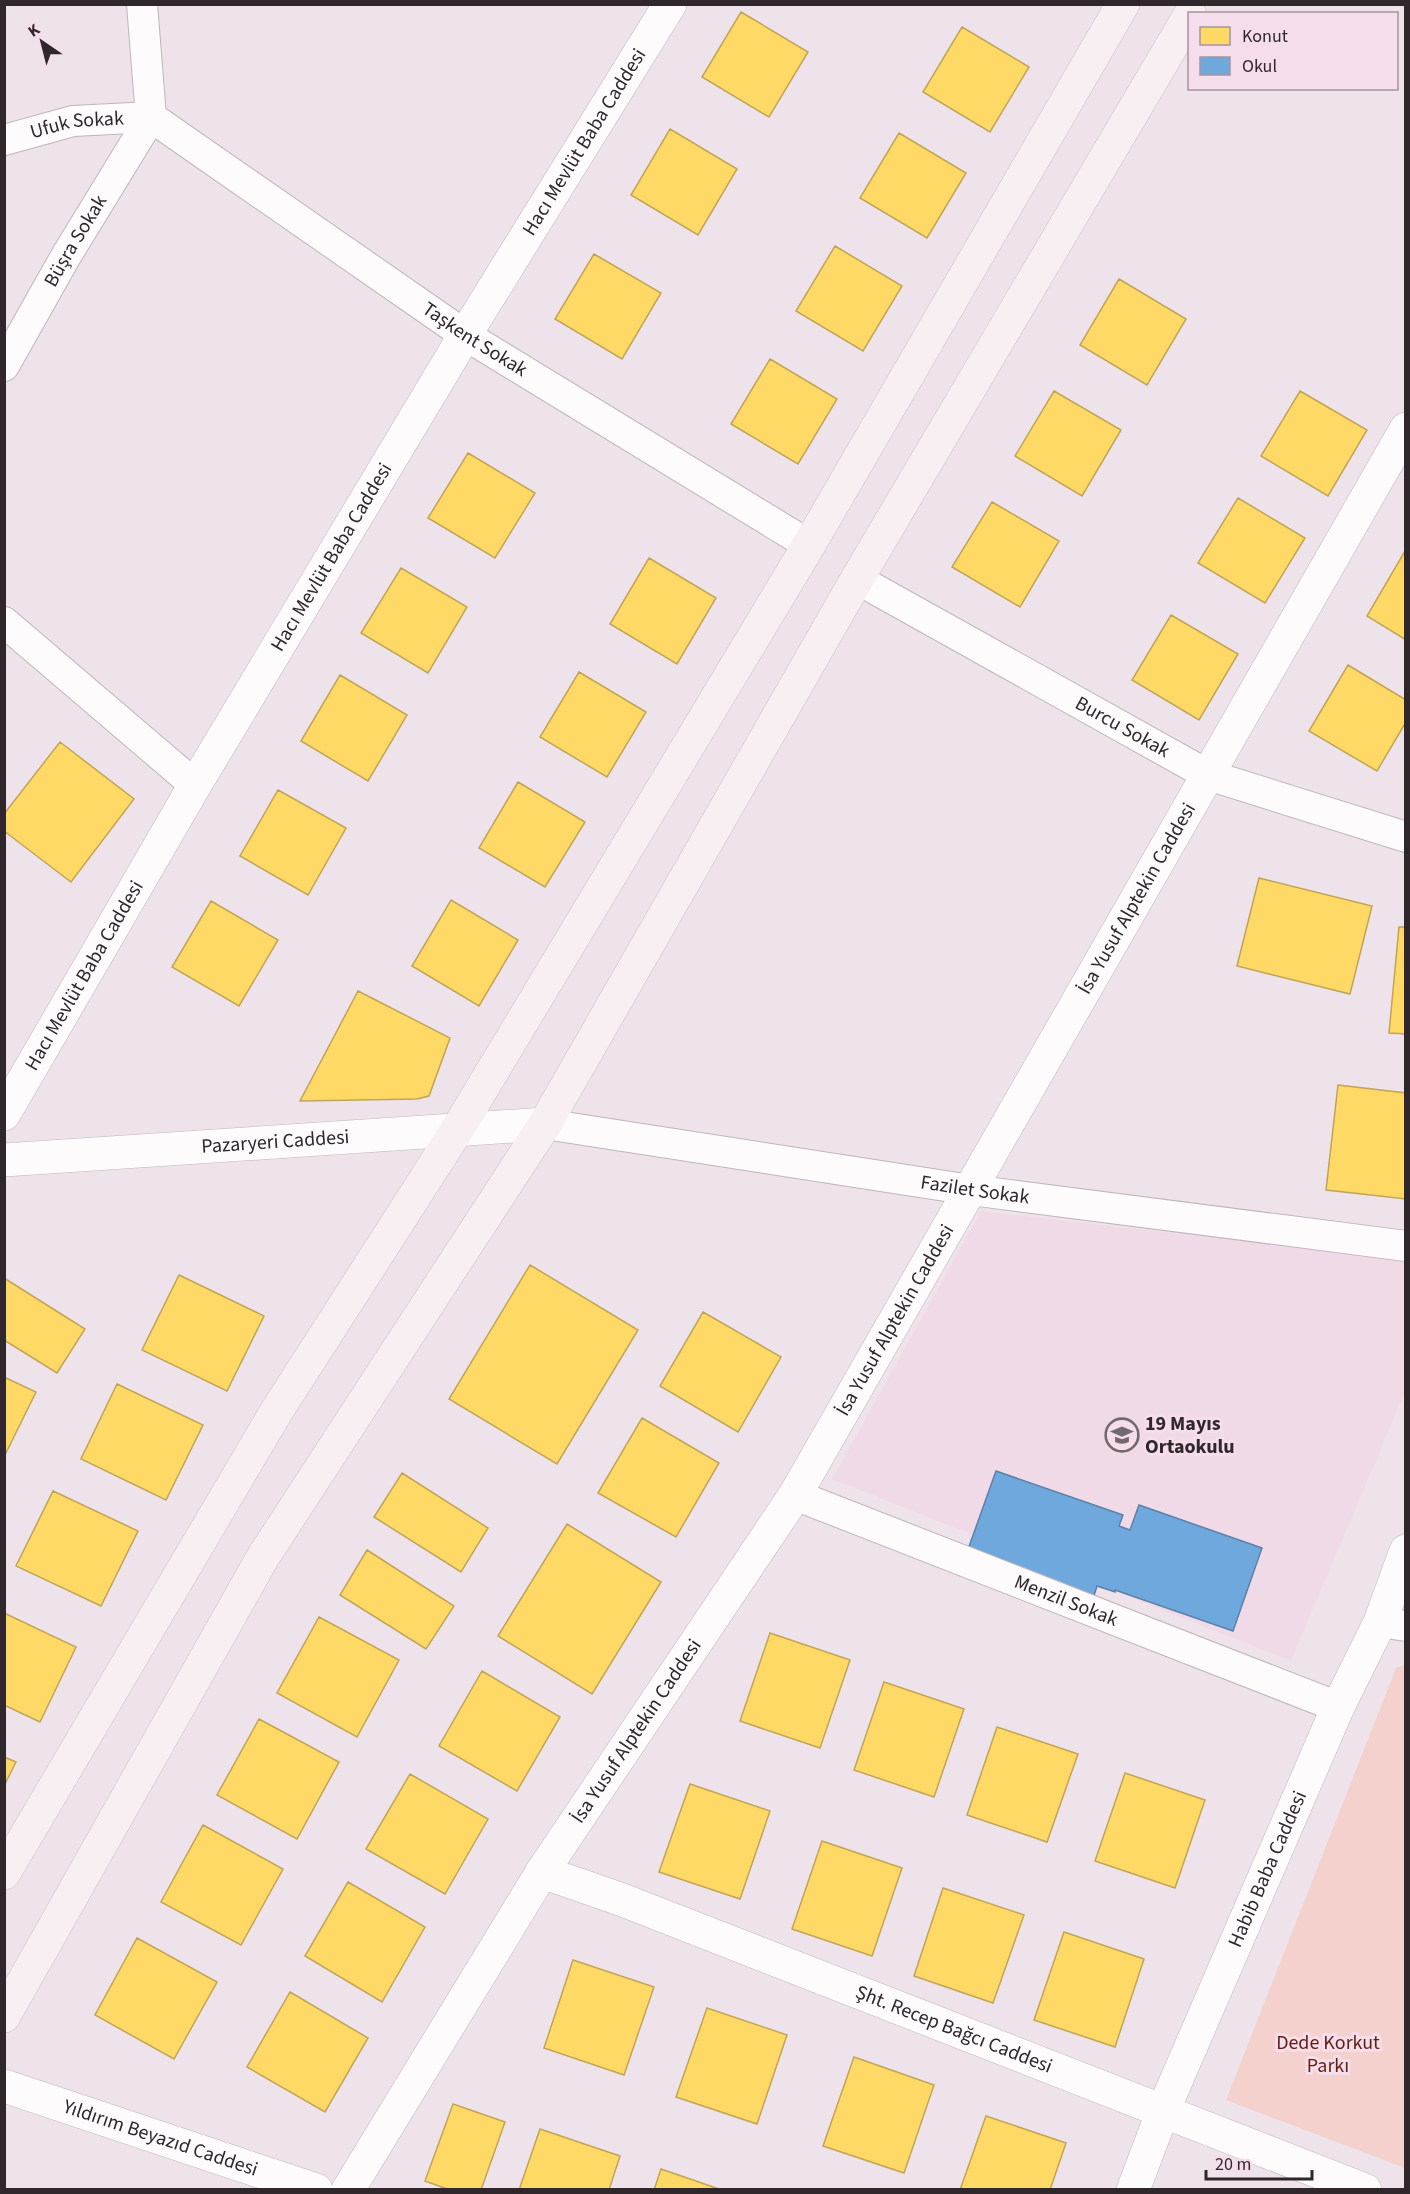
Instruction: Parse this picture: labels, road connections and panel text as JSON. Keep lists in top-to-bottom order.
{
  "streets": {
    "street": [
      "Ufuk Sokak",
      "Hacı Mevlüt Baba Caddesi",
      "Büşra Sokak",
      "Taşkent Sokak",
      "Burcu Sokak",
      "İsa Yusuf Alptekin Caddesi",
      "Pazaryeri Caddesi",
      "Fazilet Sokak",
      "Menzil Sokak",
      "Habib Baba Caddesi",
      "Şht. Recep Bağcı Caddesi",
      "Yıldırım Beyazıd Caddesi"
    ]
  },
  "crossings": [
    ["Ufuk Sokak", "Büşra Sokak"],
    ["Ufuk Sokak", "Taşkent Sokak"],
    ["Hacı Mevlüt Baba Caddesi", "Taşkent Sokak"],
    ["Büşra Sokak", "Taşkent Sokak"],
    ["Burcu Sokak", "İsa Yusuf Alptekin Caddesi"],
    ["İsa Yusuf Alptekin Caddesi", "Fazilet Sokak"],
    ["İsa Yusuf Alptekin Caddesi", "Menzil Sokak"],
    ["İsa Yusuf Alptekin Caddesi", "Şht. Recep Bağcı Caddesi"],
    ["Pazaryeri Caddesi", "Fazilet Sokak"],
    ["Menzil Sokak", "Habib Baba Caddesi"],
    ["Habib Baba Caddesi", "Şht. Recep Bağcı Caddesi"]
  ],
  "parks": ["Dede Korkut Parkı"],
  "places": {
    "school or university": ["19 Mayıs Ortaokulu"]
  },
  "legend": ["Konut", "Okul"],
  "scale_bar": "20 m",
  "north": "top left"
}
